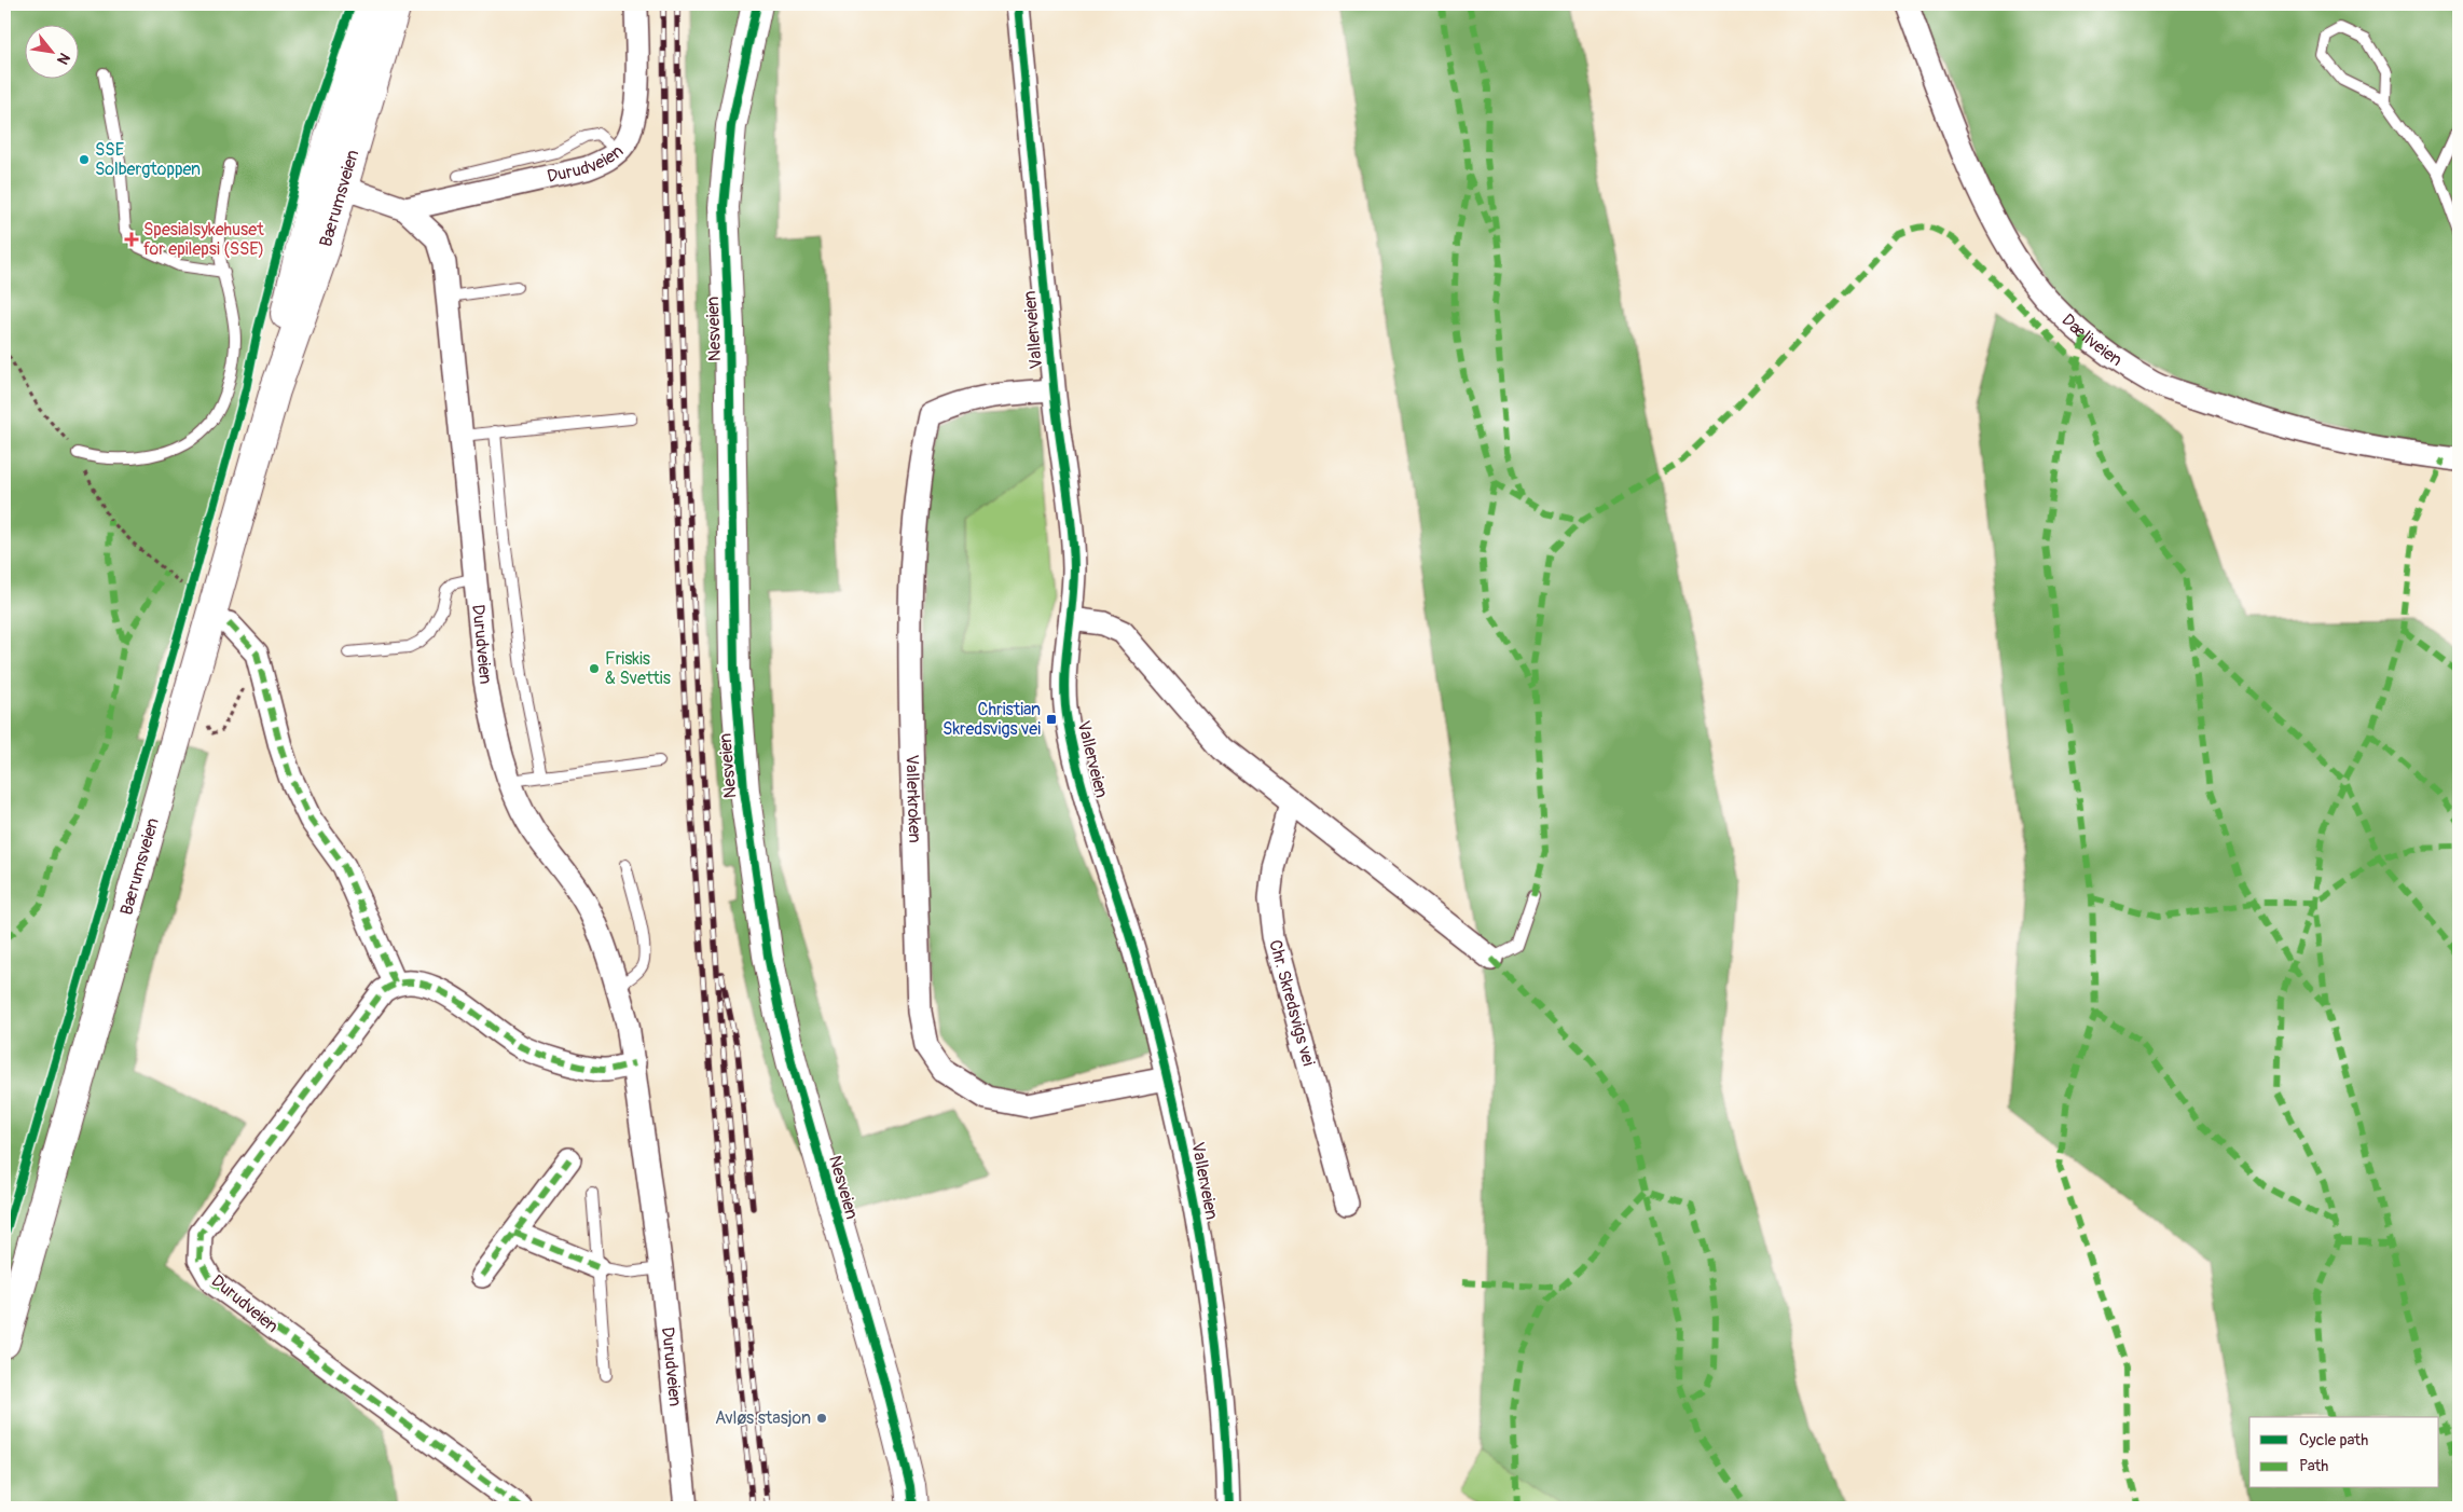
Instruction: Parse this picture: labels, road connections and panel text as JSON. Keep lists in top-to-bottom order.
{
  "streets": {
    "main road": ["Bærumsveien", "Nesveien"],
    "street": [
      "Durudveien",
      "Vallerveien",
      "Dæliveien",
      "Vallerkroken",
      "Chr. Skredsvigs vei"
    ]
  },
  "crossings": [
    ["Durudveien", "Bærumsveien"],
    ["Vallerveien", "Vallerkroken"]
  ],
  "places": {
    "other": ["SSE Solbergtoppen", "Friskis & Svettis", "Avløs stasjon"],
    "health": ["Spesialsykehuset for epilepsi (SSE)"],
    "transit": ["Christian Skredsvigs vei"]
  },
  "legend": ["Cycle path", "Path"],
  "north": "bottom right"
}
